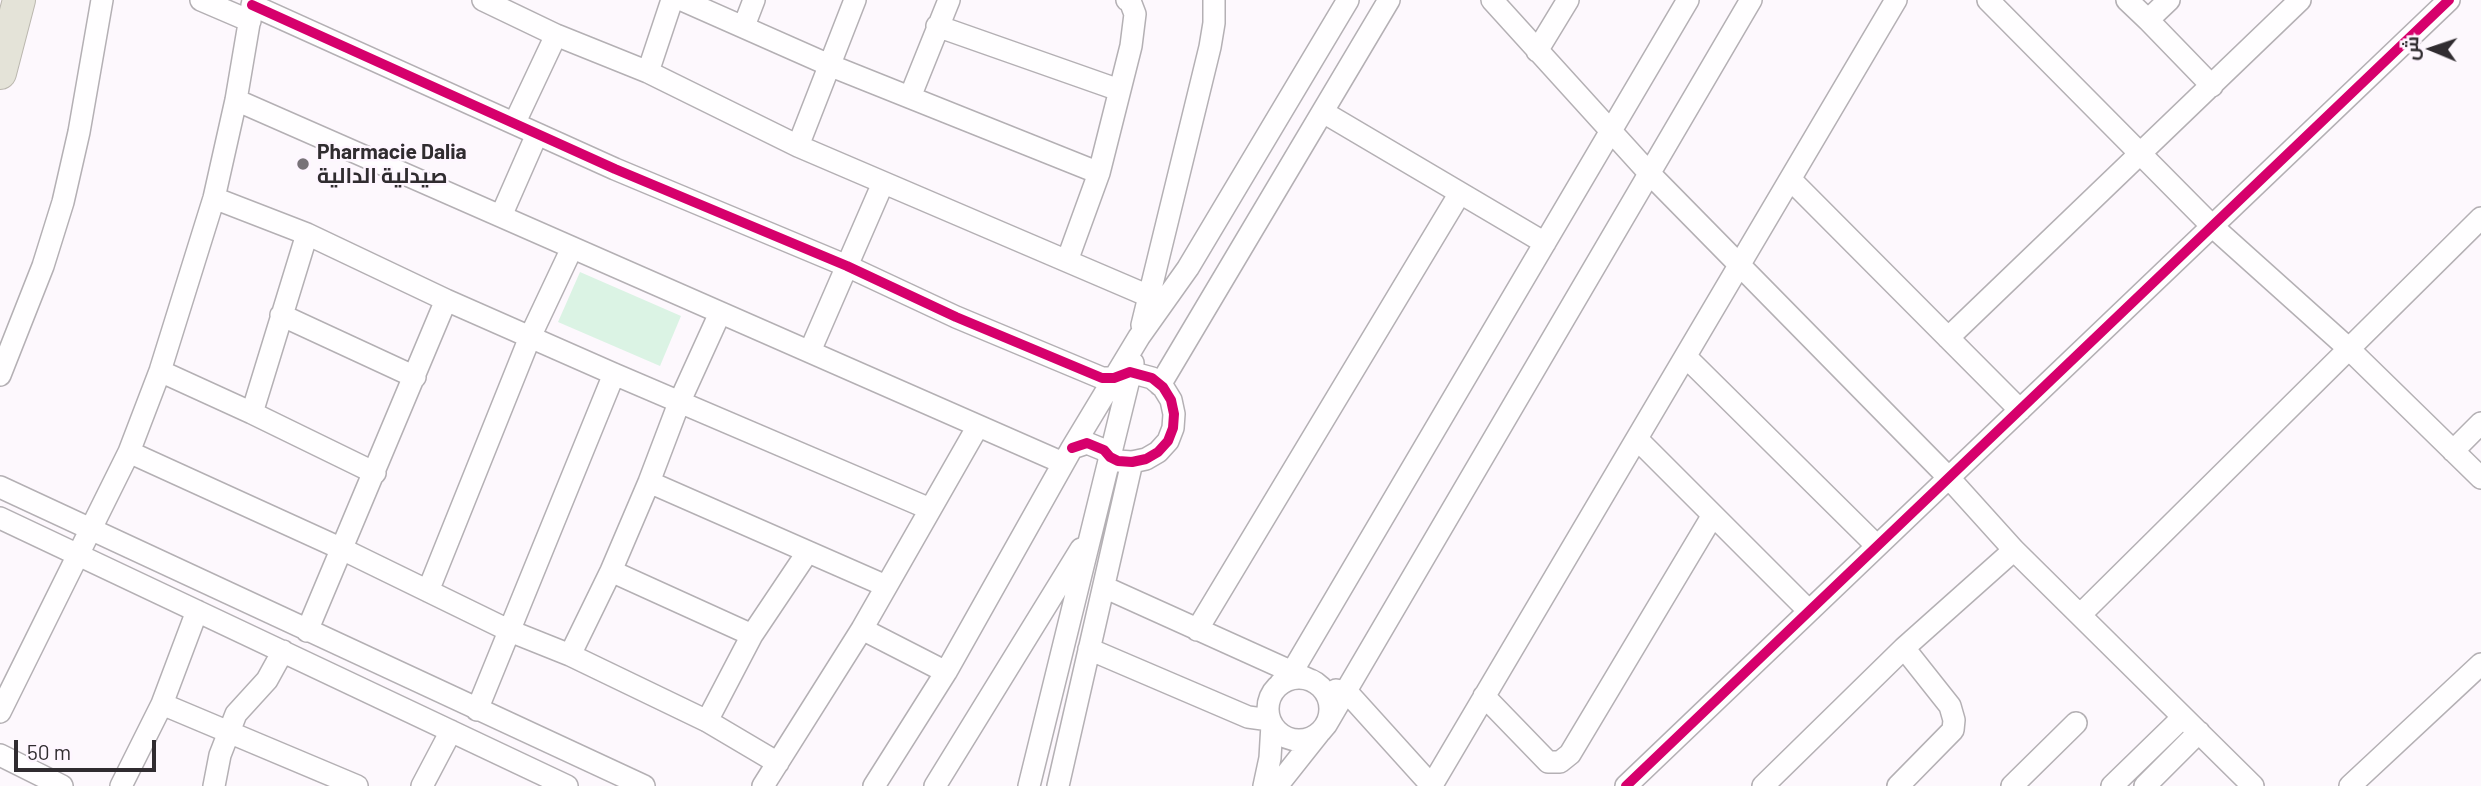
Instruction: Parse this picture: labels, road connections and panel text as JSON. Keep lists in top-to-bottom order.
{
  "places": ["Pharmacie Dalia صيدلية الدالية"],
  "scale_bar": "50 m",
  "north": "left"
}
